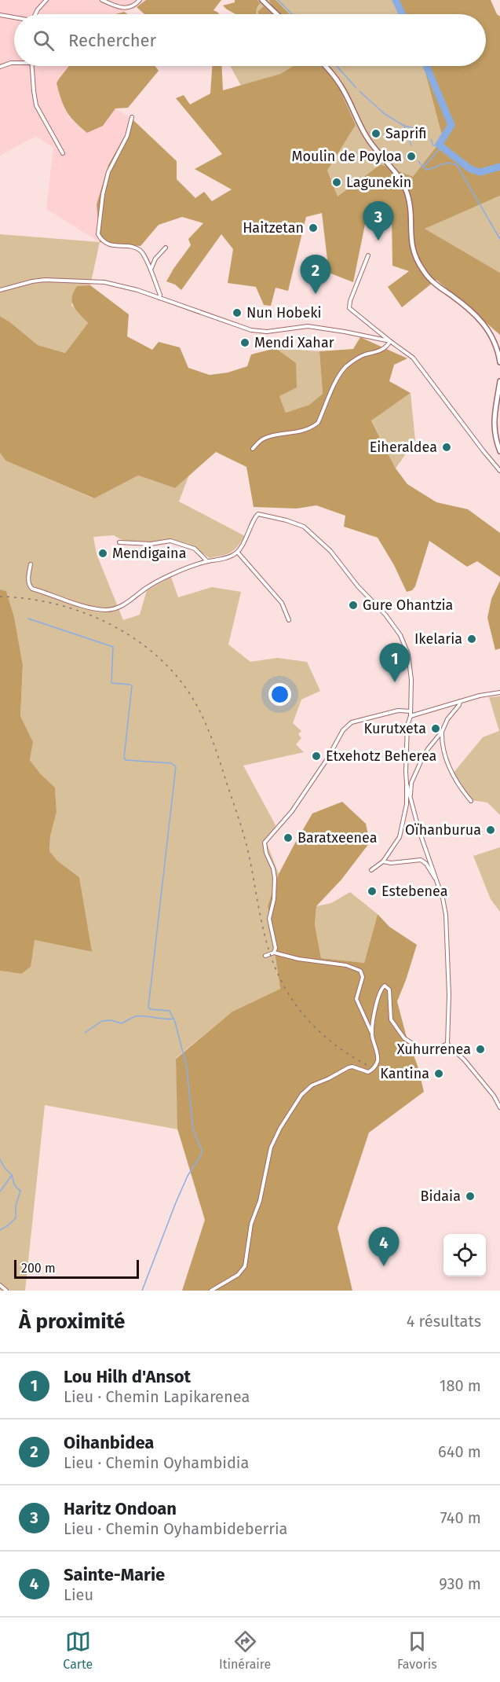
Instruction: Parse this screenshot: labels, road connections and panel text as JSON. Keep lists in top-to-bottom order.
{
  "places": [
    "Saprifi",
    "Moulin de Poyloa",
    "Lagunekin",
    "Haitzetan",
    "Nun Hobeki",
    "Mendi Xahar",
    "Eiheraldea",
    "Mendigaina",
    "Gure Ohantzia",
    "Ikelaria",
    "Kurutxeta",
    "Etxehotz Beherea",
    "Oïhanburua",
    "Baratxeenea",
    "Estebenea",
    "Xuhurrenea",
    "Kantina",
    "Bidaia"
  ],
  "scale_bar": "200 m",
  "page": {
    "search": "Rechercher",
    "pins": [
      "3",
      "2",
      "1",
      "4"
    ],
    "scale": "200 m",
    "heading": ["À proximité", "4 résultats"],
    "list": [
      {
        "mark": "1",
        "name": "Lou Hilh d'Ansot",
        "note": "Lieu · Chemin Lapikarenea",
        "value": "180 m"
      },
      {
        "mark": "2",
        "name": "Oihanbidea",
        "note": "Lieu · Chemin Oyhambidia",
        "value": "640 m"
      },
      {
        "mark": "3",
        "name": "Haritz Ondoan",
        "note": "Lieu · Chemin Oyhambideberria",
        "value": "740 m"
      },
      {
        "mark": "4",
        "name": "Sainte-Marie",
        "note": "Lieu",
        "value": "930 m"
      }
    ],
    "nav": ["Carte", "Itinéraire", "Favoris"]
  }
}
